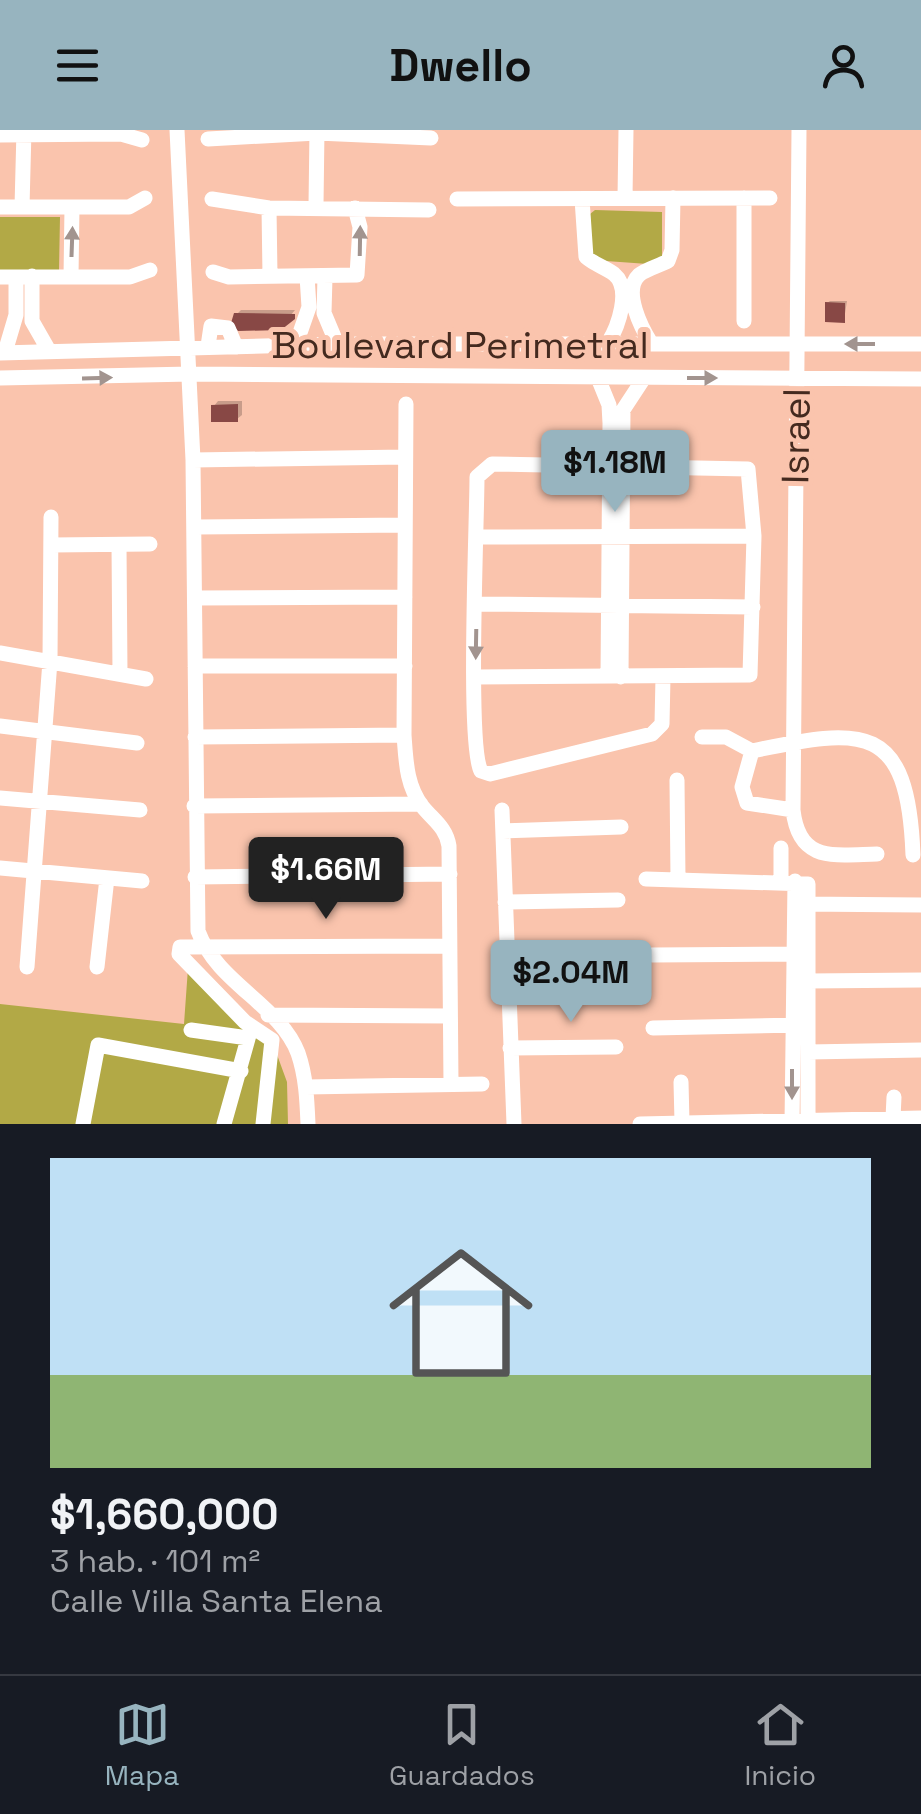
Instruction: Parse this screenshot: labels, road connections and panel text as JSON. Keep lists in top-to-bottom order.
{
  "streets": {
    "street": ["Boulevard Perimetral", "Israel"]
  },
  "crossings": [
    ["Boulevard Perimetral", "Israel"]
  ],
  "page": {
    "header": "Dwello",
    "price": ["$1.18M", "$1.66M", "$2.04M"],
    "list": [
      {
        "name": "$1,660,000",
        "note": "3 hab. · 101 m² · Calle Villa Santa Elena"
      }
    ],
    "tabs": ["Mapa", "Guardados", "Inicio"]
  }
}
